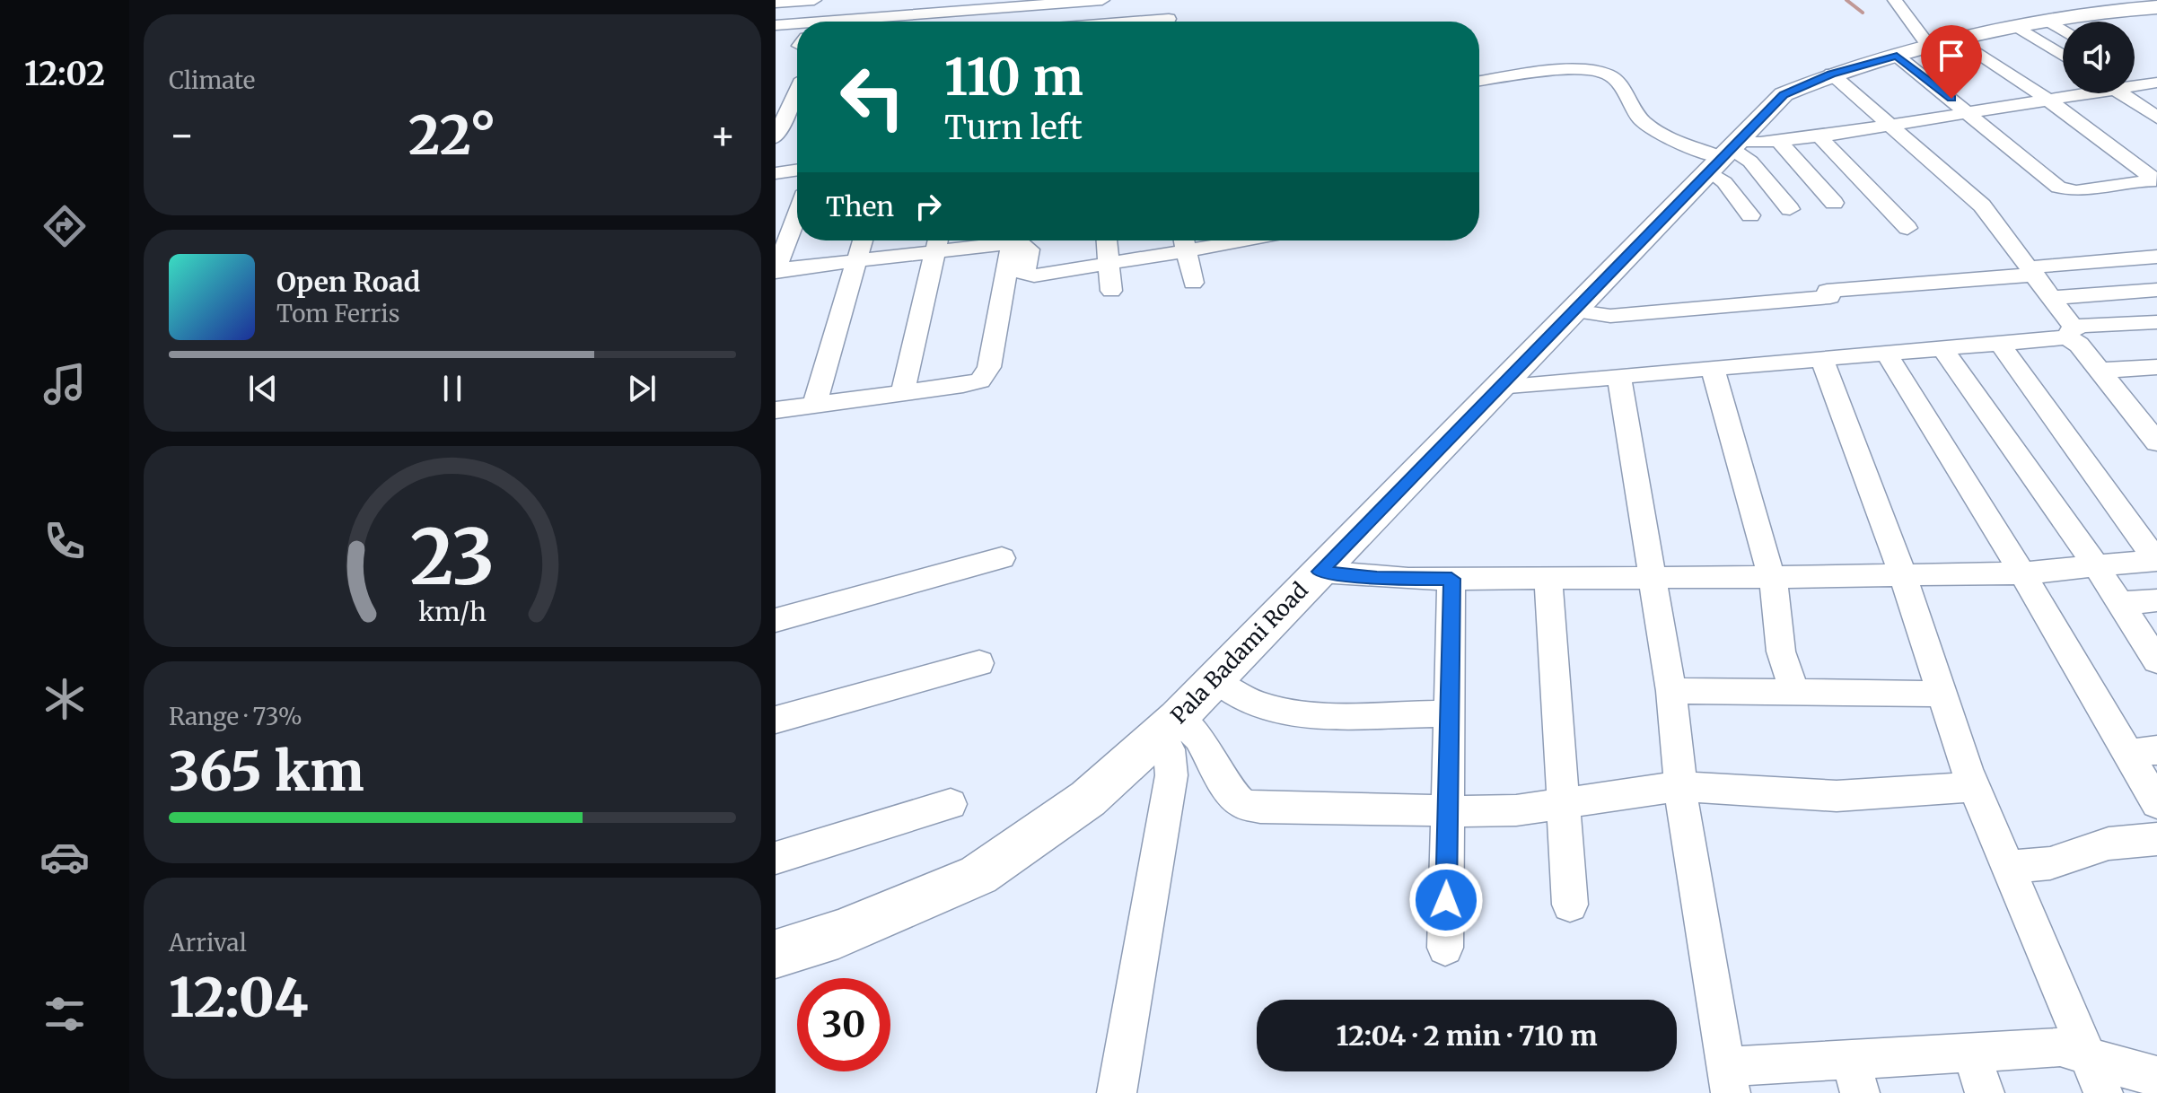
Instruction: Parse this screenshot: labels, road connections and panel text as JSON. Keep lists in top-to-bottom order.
{
  "streets": {
    "main road": ["Pala Badami Road"]
  },
  "page": {
    "tabs": "12:02",
    "tile": [
      "Climate",
      ["Range · 73%", "365 km"],
      ["Arrival", "12:04"]
    ],
    "turn": ["110 m", "Turn left"],
    "heat": ["−", "22°", "+"],
    "then": "Then",
    "song": ["Open Road", "Tom Ferris"],
    "limit": "30",
    "trip": "12:04 · 2 min · 710 m",
    "gauge": ["23", "km/h"]
  }
}
